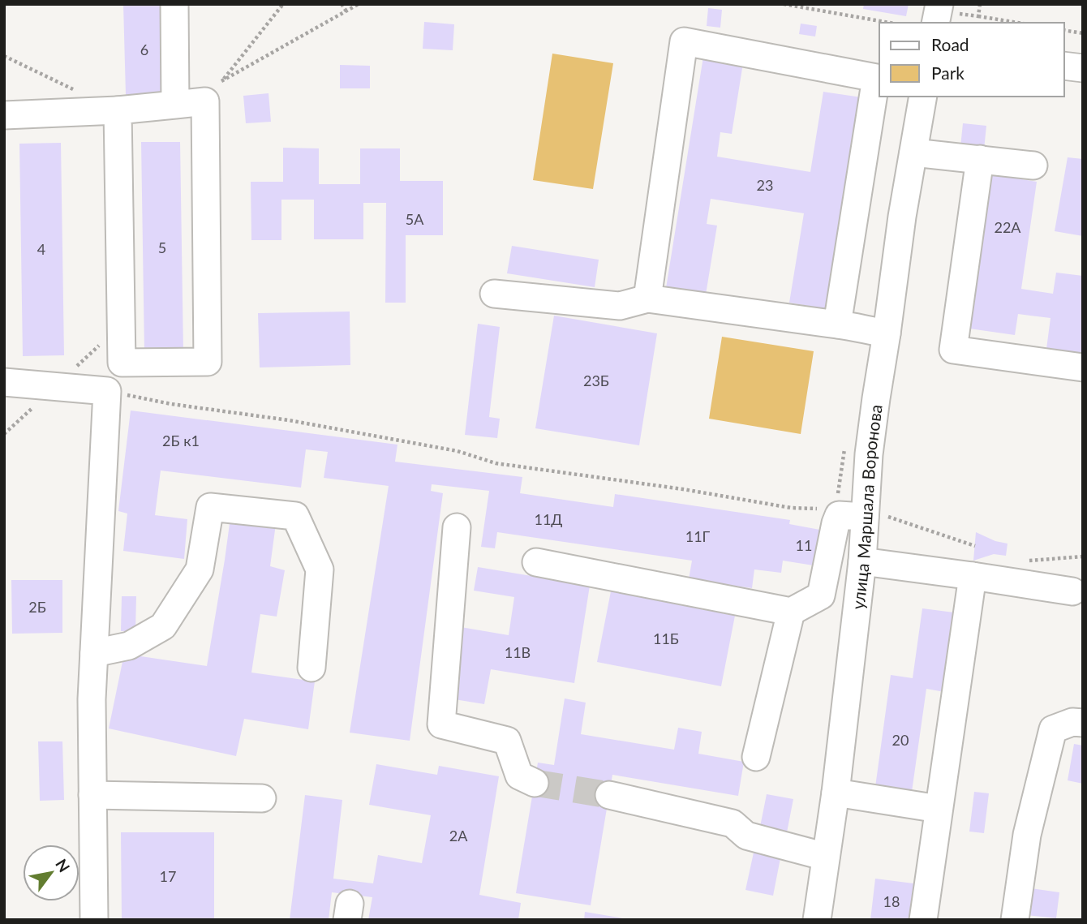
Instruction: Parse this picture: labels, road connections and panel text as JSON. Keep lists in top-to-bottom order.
{
  "streets": {
    "street": ["улица Маршала Воронова"]
  },
  "house_numbers": [
    "6",
    "23",
    "5А",
    "22А",
    "5",
    "4",
    "23Б",
    "2Б к1",
    "11Д",
    "11Г",
    "11",
    "2Б",
    "11Б",
    "11В",
    "20",
    "2А",
    "17",
    "18"
  ],
  "legend": ["Road", "Park"],
  "north": "top right"
}
